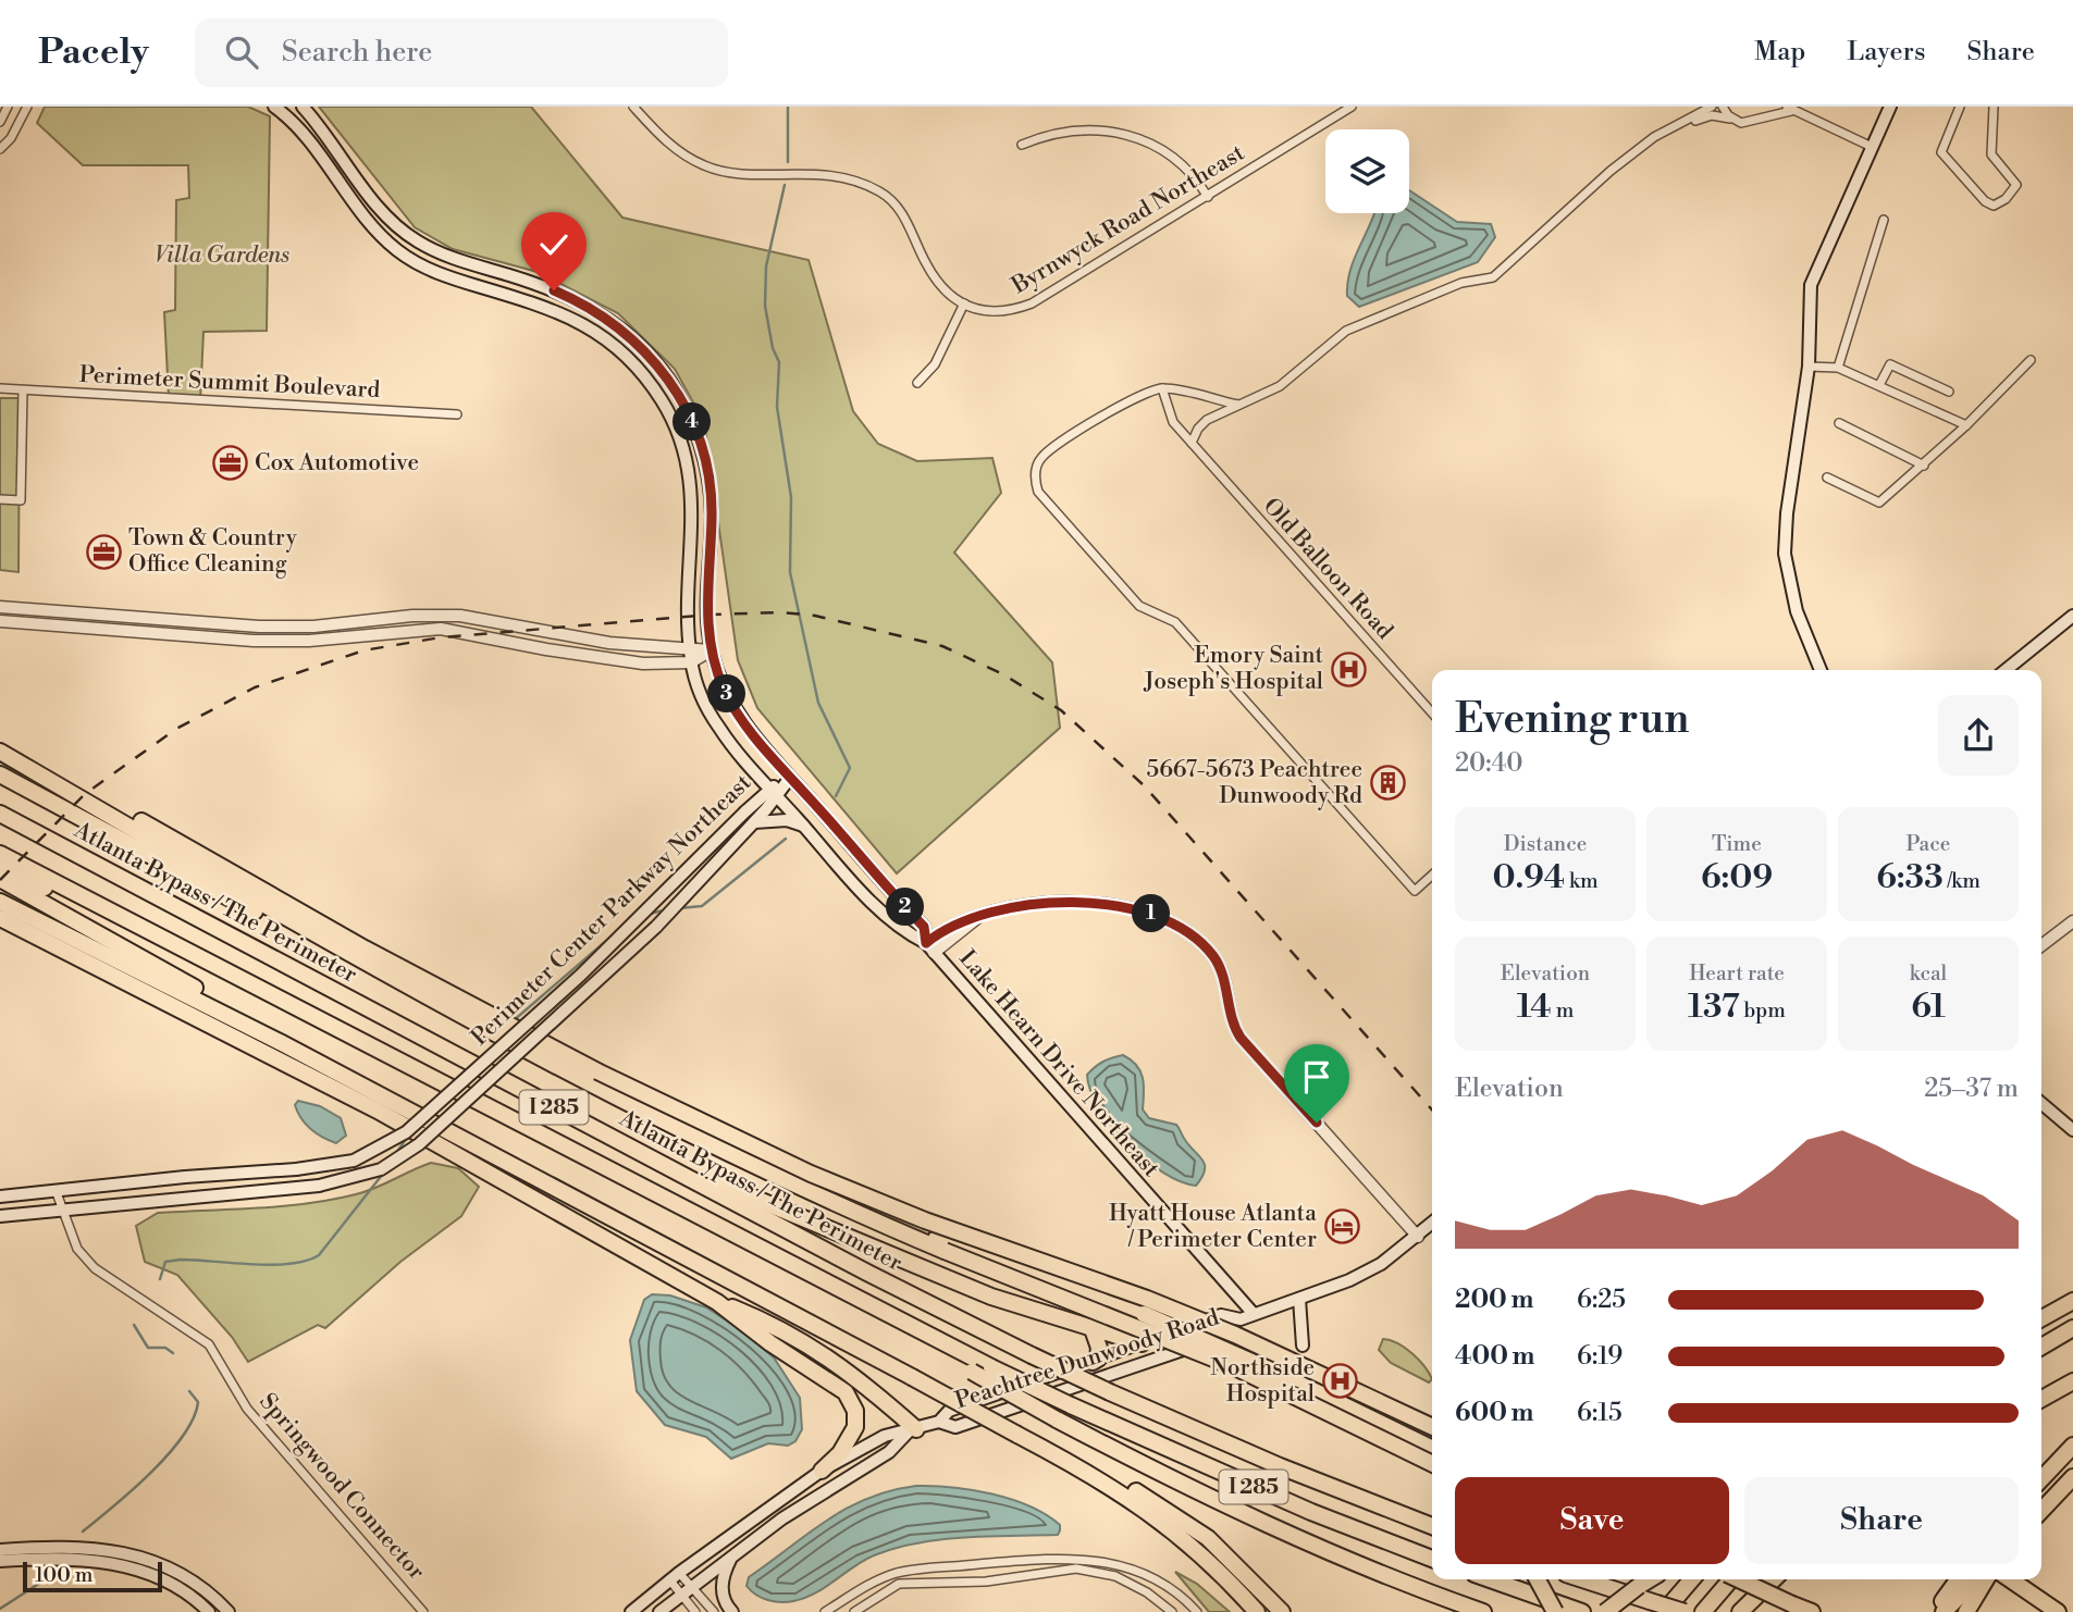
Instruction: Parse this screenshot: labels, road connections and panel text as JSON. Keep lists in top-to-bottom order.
{
  "streets": {
    "highway": ["Atlanta Bypass / The Perimeter", "I 285"],
    "main road": ["Perimeter Center Parkway Northeast", "Lake Hearn Drive Northeast", "Peachtree Dunwoody Road"],
    "street": [
      "Byrnwyck Road Northeast",
      "Perimeter Summit Boulevard",
      "Old Balloon Road",
      "Springwood Connector"
    ]
  },
  "crossings": [
    ["Perimeter Center Parkway Northeast", "Lake Hearn Drive Northeast"],
    ["Perimeter Center Parkway Northeast", "Springwood Connector"],
    ["Lake Hearn Drive Northeast", "Peachtree Dunwoody Road"]
  ],
  "parks": ["Villa Gardens"],
  "places": {
    "office": ["Cox Automotive", "Town & Country Office Cleaning"],
    "hospital": ["Emory Saint Joseph's Hospital", "Northside Hospital"],
    "building": ["5667-5673 Peachtree Dunwoody Rd"],
    "hotel": ["Hyatt House Atlanta / Perimeter Center"]
  },
  "scale_bar": "100 m",
  "page": {
    "header": "Pacely",
    "search": "Search here",
    "nav": ["Map", "Layers", "Share"],
    "pins": [
      "4",
      "3",
      "2",
      "1"
    ],
    "heading": ["Evening run", "20:40"],
    "stats": [
      ["Distance", "0.94 km"],
      ["Time", "6:09"],
      ["Pace", "6:33 /km"],
      ["Elevation", "14 m"],
      ["Heart rate", "137 bpm"],
      ["kcal", "61"]
    ],
    "chart": ["Elevation", "25–37 m"],
    "list": [
      {
        "name": "200 m",
        "note": "6:25"
      },
      {
        "name": "400 m",
        "note": "6:19"
      },
      {
        "name": "600 m",
        "note": "6:15"
      }
    ],
    "buttons": ["Save", "Share"],
    "scale": "100 m"
  }
}
